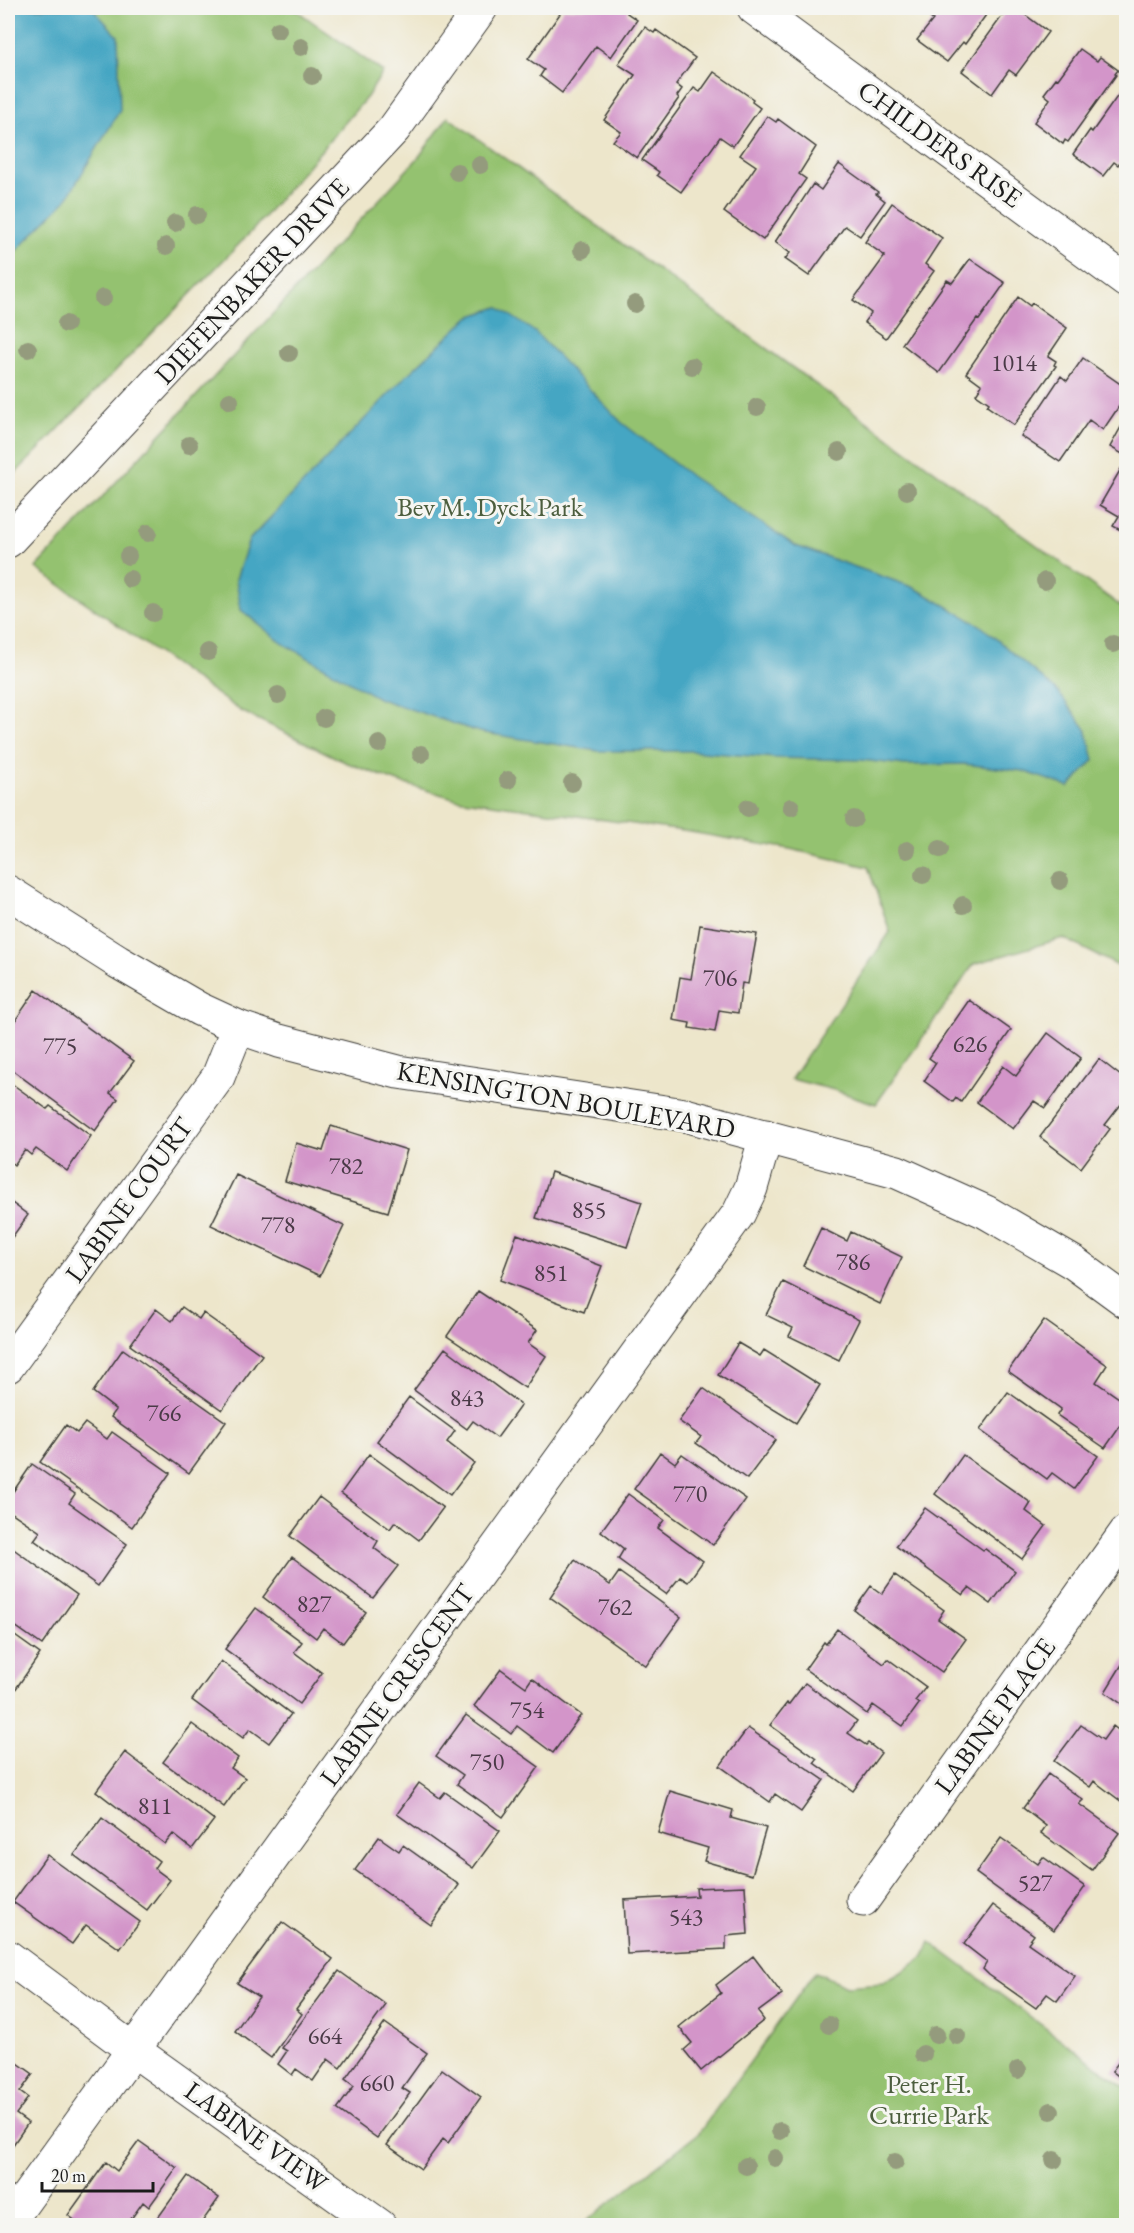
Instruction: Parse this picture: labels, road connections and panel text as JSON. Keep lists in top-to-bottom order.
{
  "streets": {
    "street": [
      "CHILDERS RISE",
      "DIEFENBAKER DRIVE",
      "KENSINGTON BOULEVARD",
      "LABINE COURT",
      "LABINE CRESCENT",
      "LABINE PLACE",
      "LABINE VIEW"
    ]
  },
  "crossings": [
    ["KENSINGTON BOULEVARD", "LABINE COURT"],
    ["KENSINGTON BOULEVARD", "LABINE CRESCENT"],
    ["LABINE CRESCENT", "LABINE VIEW"]
  ],
  "parks": ["Bev M. Dyck Park", "Peter H. Currie Park"],
  "house_numbers": [
    "1014",
    "706",
    "626",
    "775",
    "782",
    "855",
    "778",
    "786",
    "851",
    "843",
    "766",
    "770",
    "827",
    "762",
    "754",
    "750",
    "811",
    "527",
    "543",
    "664",
    "660"
  ],
  "scale_bar": "20 m"
}
